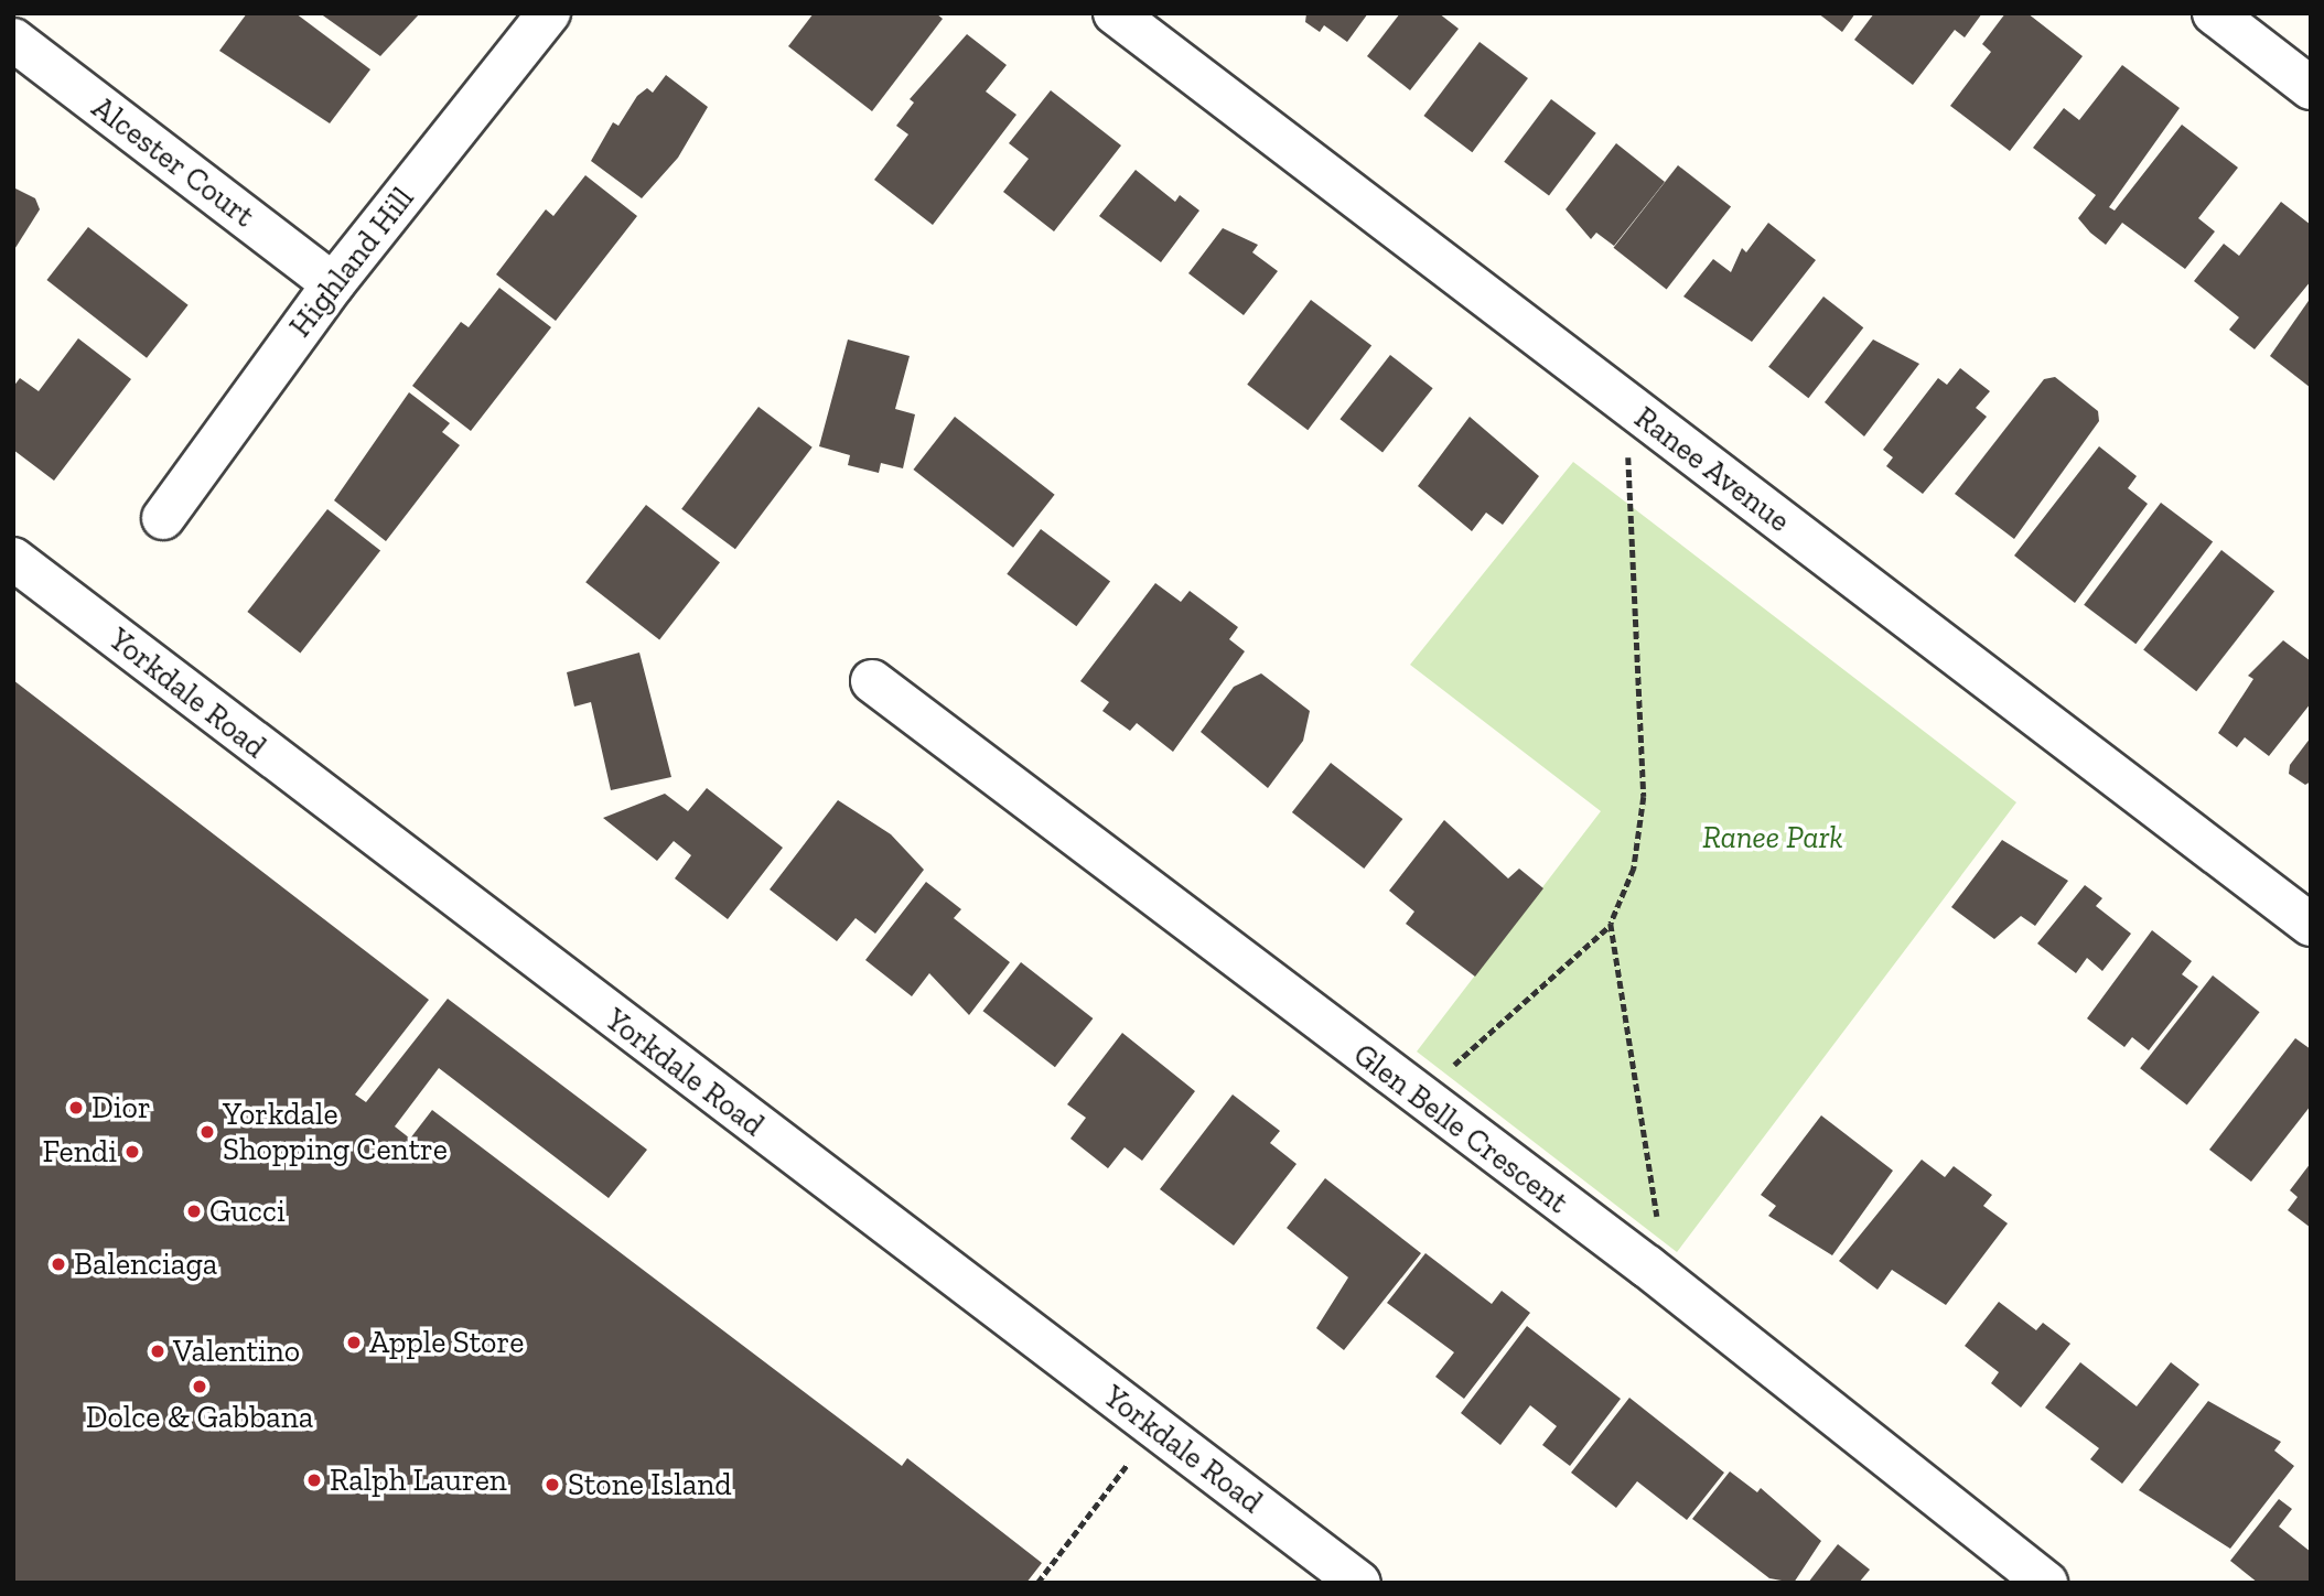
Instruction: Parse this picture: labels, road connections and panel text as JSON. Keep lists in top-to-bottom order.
{
  "streets": {
    "street": [
      "Alcester Court",
      "Highland Hill",
      "Ranee Avenue",
      "Yorkdale Road",
      "Glen Belle Crescent"
    ]
  },
  "crossings": [
    ["Alcester Court", "Highland Hill"]
  ],
  "parks": ["Ranee Park"],
  "places": [
    "Dior",
    "Yorkdale Shopping Centre",
    "Fendi",
    "Gucci",
    "Balenciaga",
    "Apple Store",
    "Valentino",
    "Dolce & Gabbana",
    "Ralph Lauren",
    "Stone Island"
  ]
}
